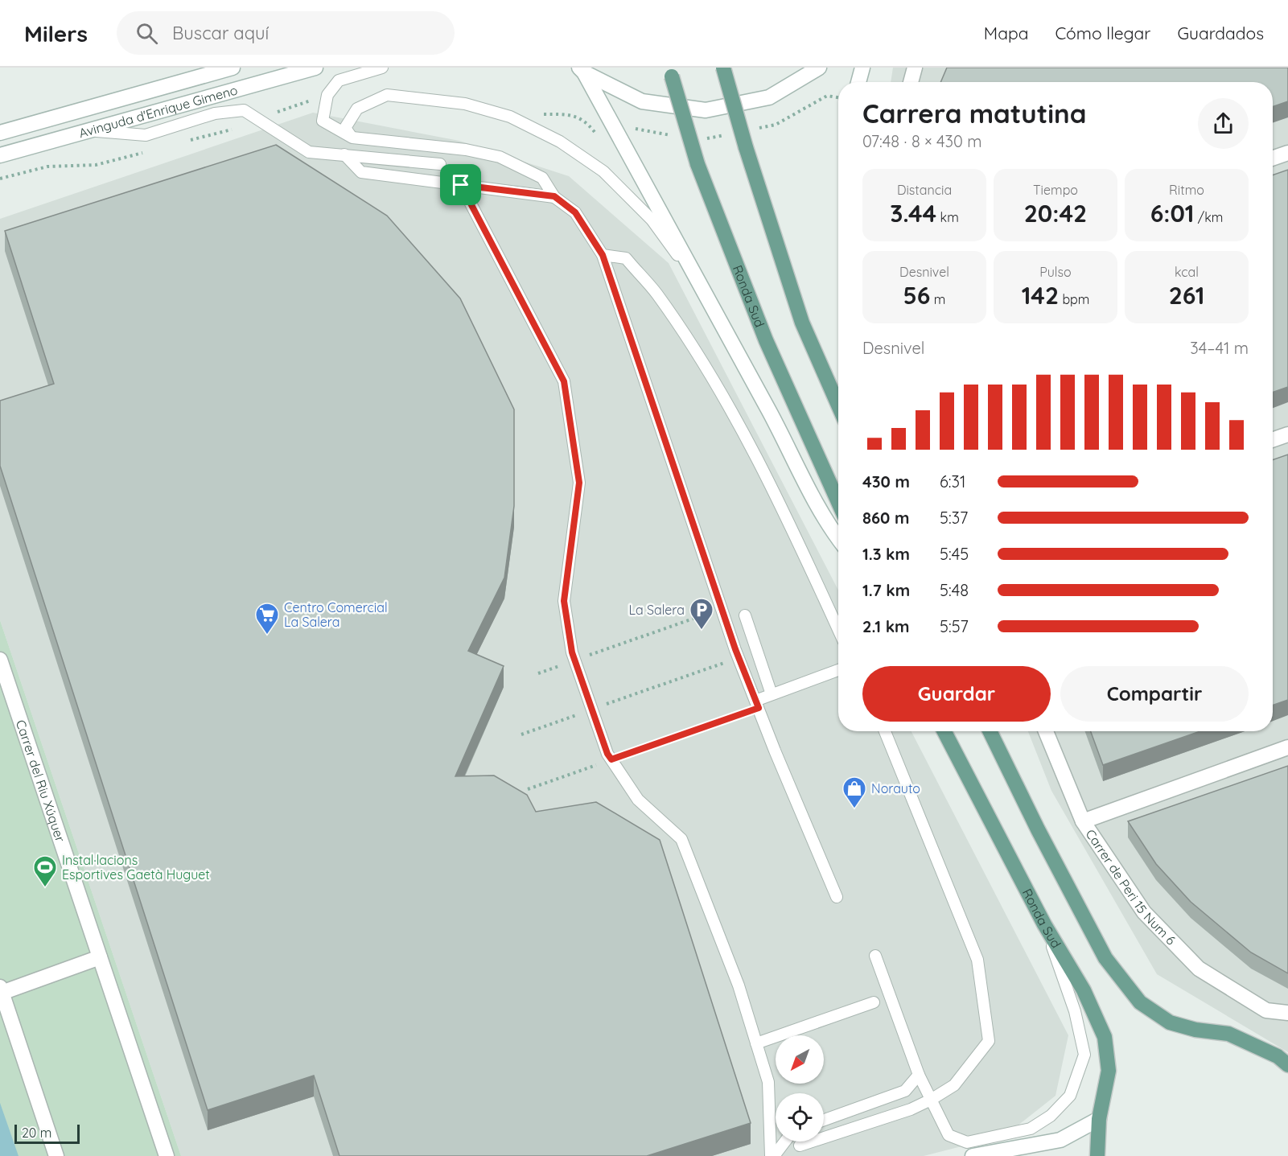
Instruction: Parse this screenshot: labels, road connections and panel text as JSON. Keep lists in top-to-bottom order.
{
  "streets": {
    "main road": ["Ronda Sud"],
    "street": ["Avinguda d'Enrique Gimeno", "Carrer del Riu Xúquer", "Carrer de Peri 15 Num 6"]
  },
  "places": {
    "parking": ["La Salera"],
    "supermarket": ["Centro Comercial La Salera"],
    "shop": ["Norauto"],
    "sports": ["Instal·lacions Esportives Gaetà Huguet"]
  },
  "scale_bar": "20 m",
  "north": "bottom left",
  "page": {
    "header": "Milers",
    "search": "Buscar aquí",
    "nav": ["Mapa", "Cómo llegar", "Guardados"],
    "heading": ["Carrera matutina", "07:48 · 8 × 430 m"],
    "stats": [
      ["Distancia", "3.44 km"],
      ["Tiempo", "20:42"],
      ["Ritmo", "6:01 /km"],
      ["Desnivel", "56 m"],
      ["Pulso", "142 bpm"],
      ["kcal", "261"]
    ],
    "chart": ["Desnivel", "34–41 m"],
    "list": [
      {
        "name": "430 m",
        "note": "6:31"
      },
      {
        "name": "860 m",
        "note": "5:37"
      },
      {
        "name": "1.3 km",
        "note": "5:45"
      },
      {
        "name": "1.7 km",
        "note": "5:48"
      },
      {
        "name": "2.1 km",
        "note": "5:57"
      }
    ],
    "buttons": ["Guardar", "Compartir"],
    "scale": "20 m"
  }
}
